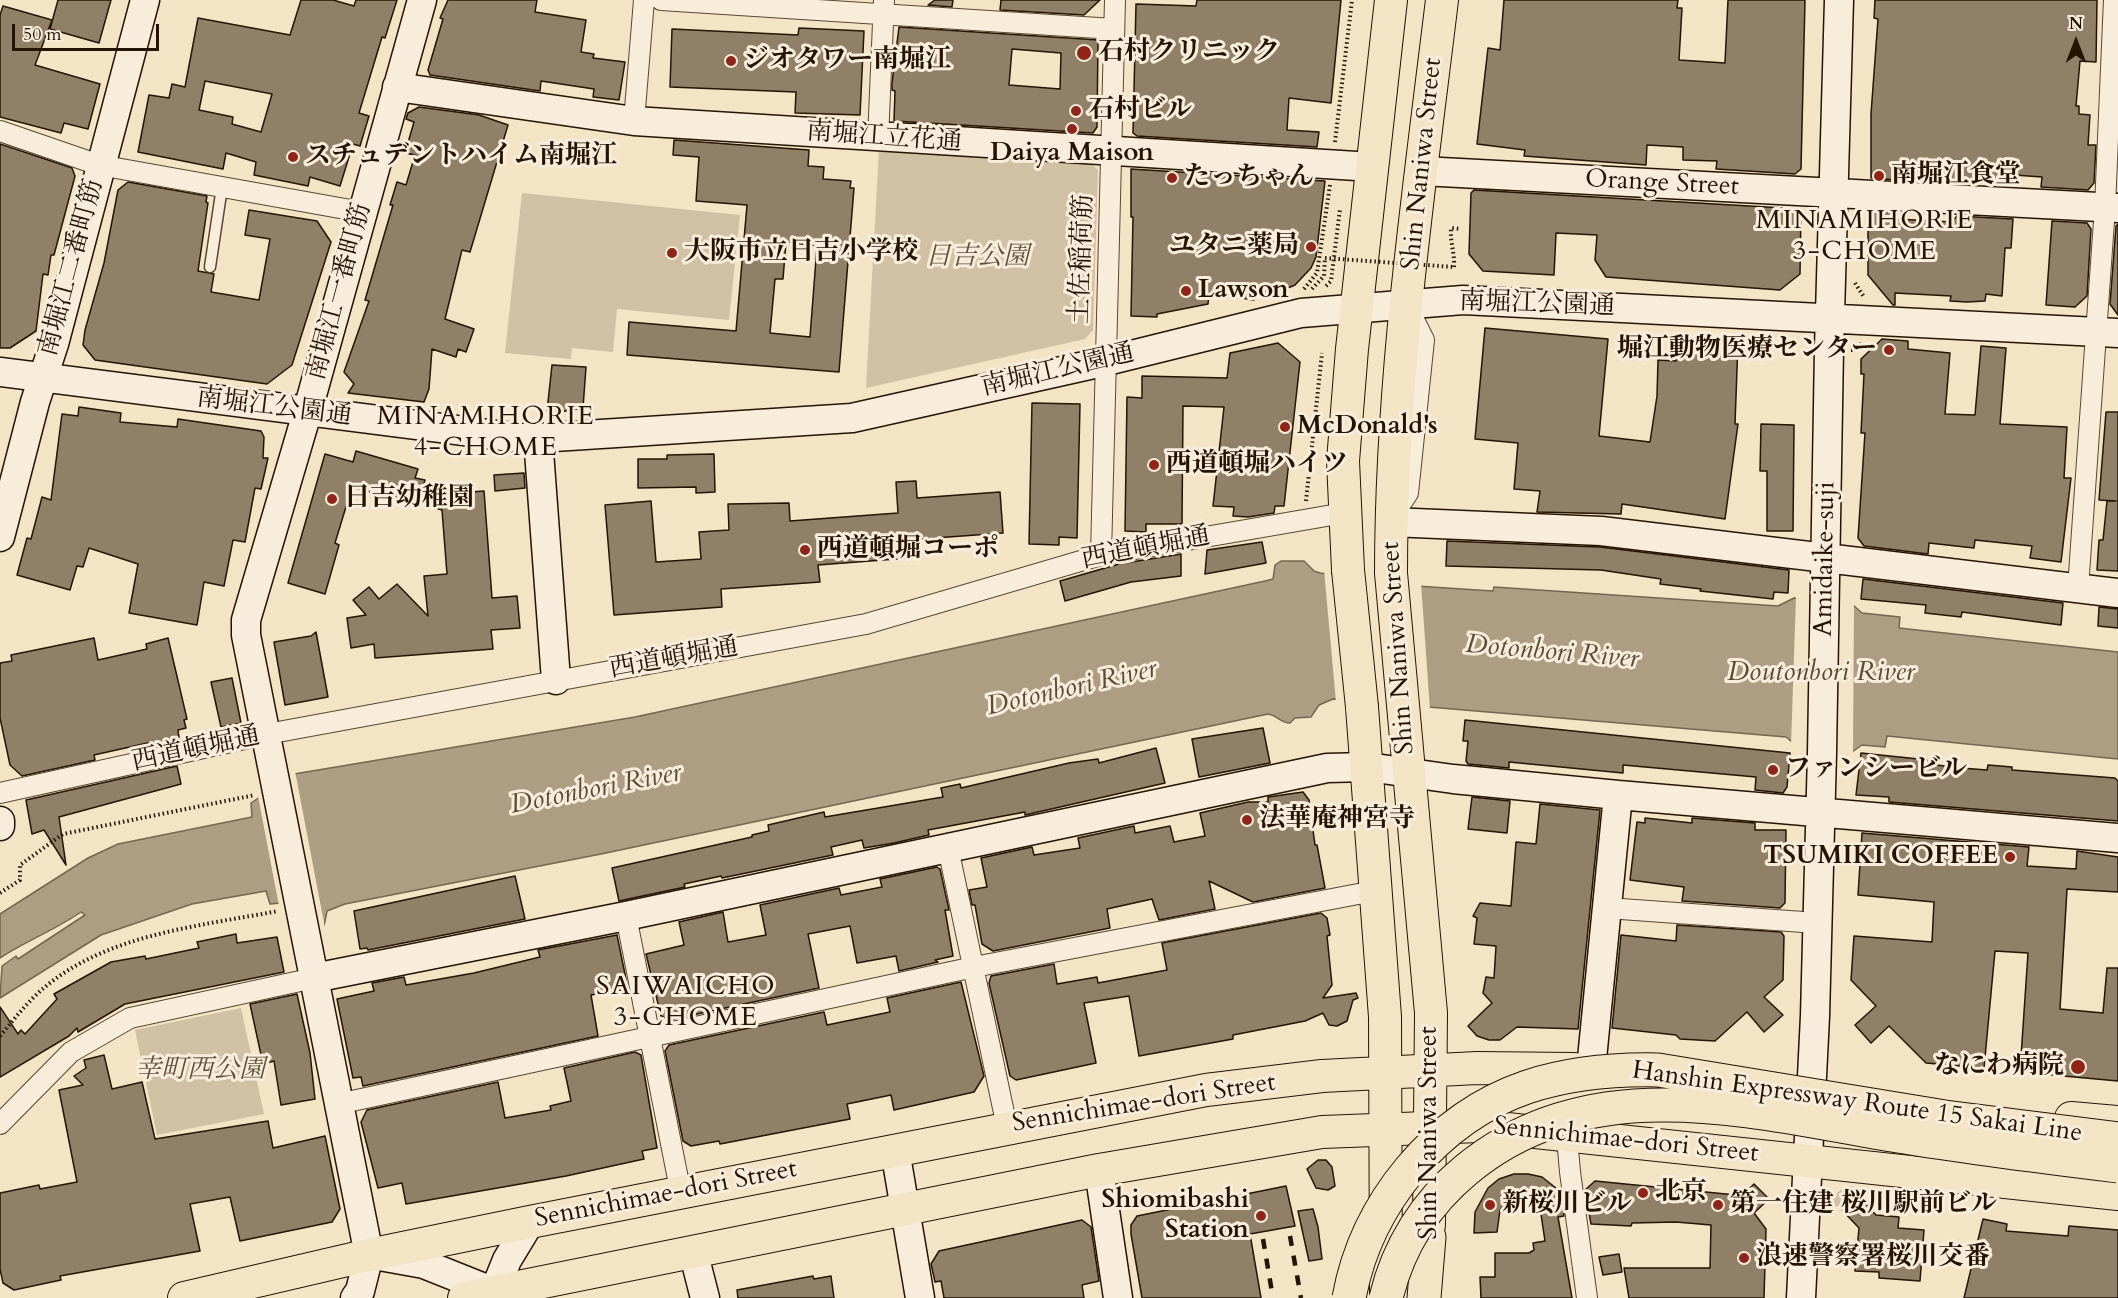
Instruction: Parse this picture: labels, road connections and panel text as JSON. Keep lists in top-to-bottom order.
{
  "streets": {
    "highway": ["Hanshin Expressway Route 15 Sakai Line"],
    "main road": ["Shin Naniwa Street", "Sennichimae-dori Street"],
    "street": [
      "南堀江立花通",
      "Orange Street",
      "土佐稲荷筋",
      "南堀江二番町筋",
      "南堀江一番町筋",
      "南堀江公園通",
      "西道頓堀通",
      "Amidaike-suji"
    ]
  },
  "crossings": [
    ["南堀江立花通", "Shin Naniwa Street"],
    ["南堀江立花通", "土佐稲荷筋"],
    ["南堀江立花通", "南堀江一番町筋"],
    ["Shin Naniwa Street", "Orange Street"],
    ["Shin Naniwa Street", "南堀江公園通"],
    ["Shin Naniwa Street", "西道頓堀通"],
    ["Shin Naniwa Street", "Hanshin Expressway Route 15 Sakai Line"],
    ["Shin Naniwa Street", "Sennichimae-dori Street"],
    ["Orange Street", "Amidaike-suji"],
    ["土佐稲荷筋", "南堀江公園通"],
    ["土佐稲荷筋", "西道頓堀通"],
    ["南堀江二番町筋", "南堀江公園通"],
    ["南堀江一番町筋", "南堀江公園通"],
    ["南堀江一番町筋", "西道頓堀通"],
    ["南堀江一番町筋", "Sennichimae-dori Street"],
    ["南堀江公園通", "Amidaike-suji"],
    ["Amidaike-suji", "Sennichimae-dori Street"]
  ],
  "districts": ["MINAMIHORIE 3-CHOME", "MINAMIHORIE 4-CHOME", "SAIWAICHO 3-CHOME"],
  "water": ["Dotonbori River", "Doutonbori River"],
  "parks": ["日吉公園", "幸町西公園"],
  "places": [
    "石村クリニック",
    "ジオタワー南堀江",
    "石村ビル",
    "Daiya Maison",
    "スチュデントハイム南堀江",
    "南堀江食堂",
    "たっちゃん",
    "ユタニ薬局",
    "大阪市立日吉小学校",
    "Lawson",
    "堀江動物医療センター",
    "McDonald's",
    "西道頓堀ハイツ",
    "日吉幼稚園",
    "西道頓堀コーポ",
    "ファンシービル",
    "法華庵神宮寺",
    "TSUMIKI COFFEE",
    "なにわ病院",
    "北京",
    "新桜川ビル",
    "第一住建 桜川駅前ビル",
    "Shiomibashi Station",
    "浪速警察署桜川交番"
  ],
  "scale_bar": "50 m",
  "north": "top"
}
